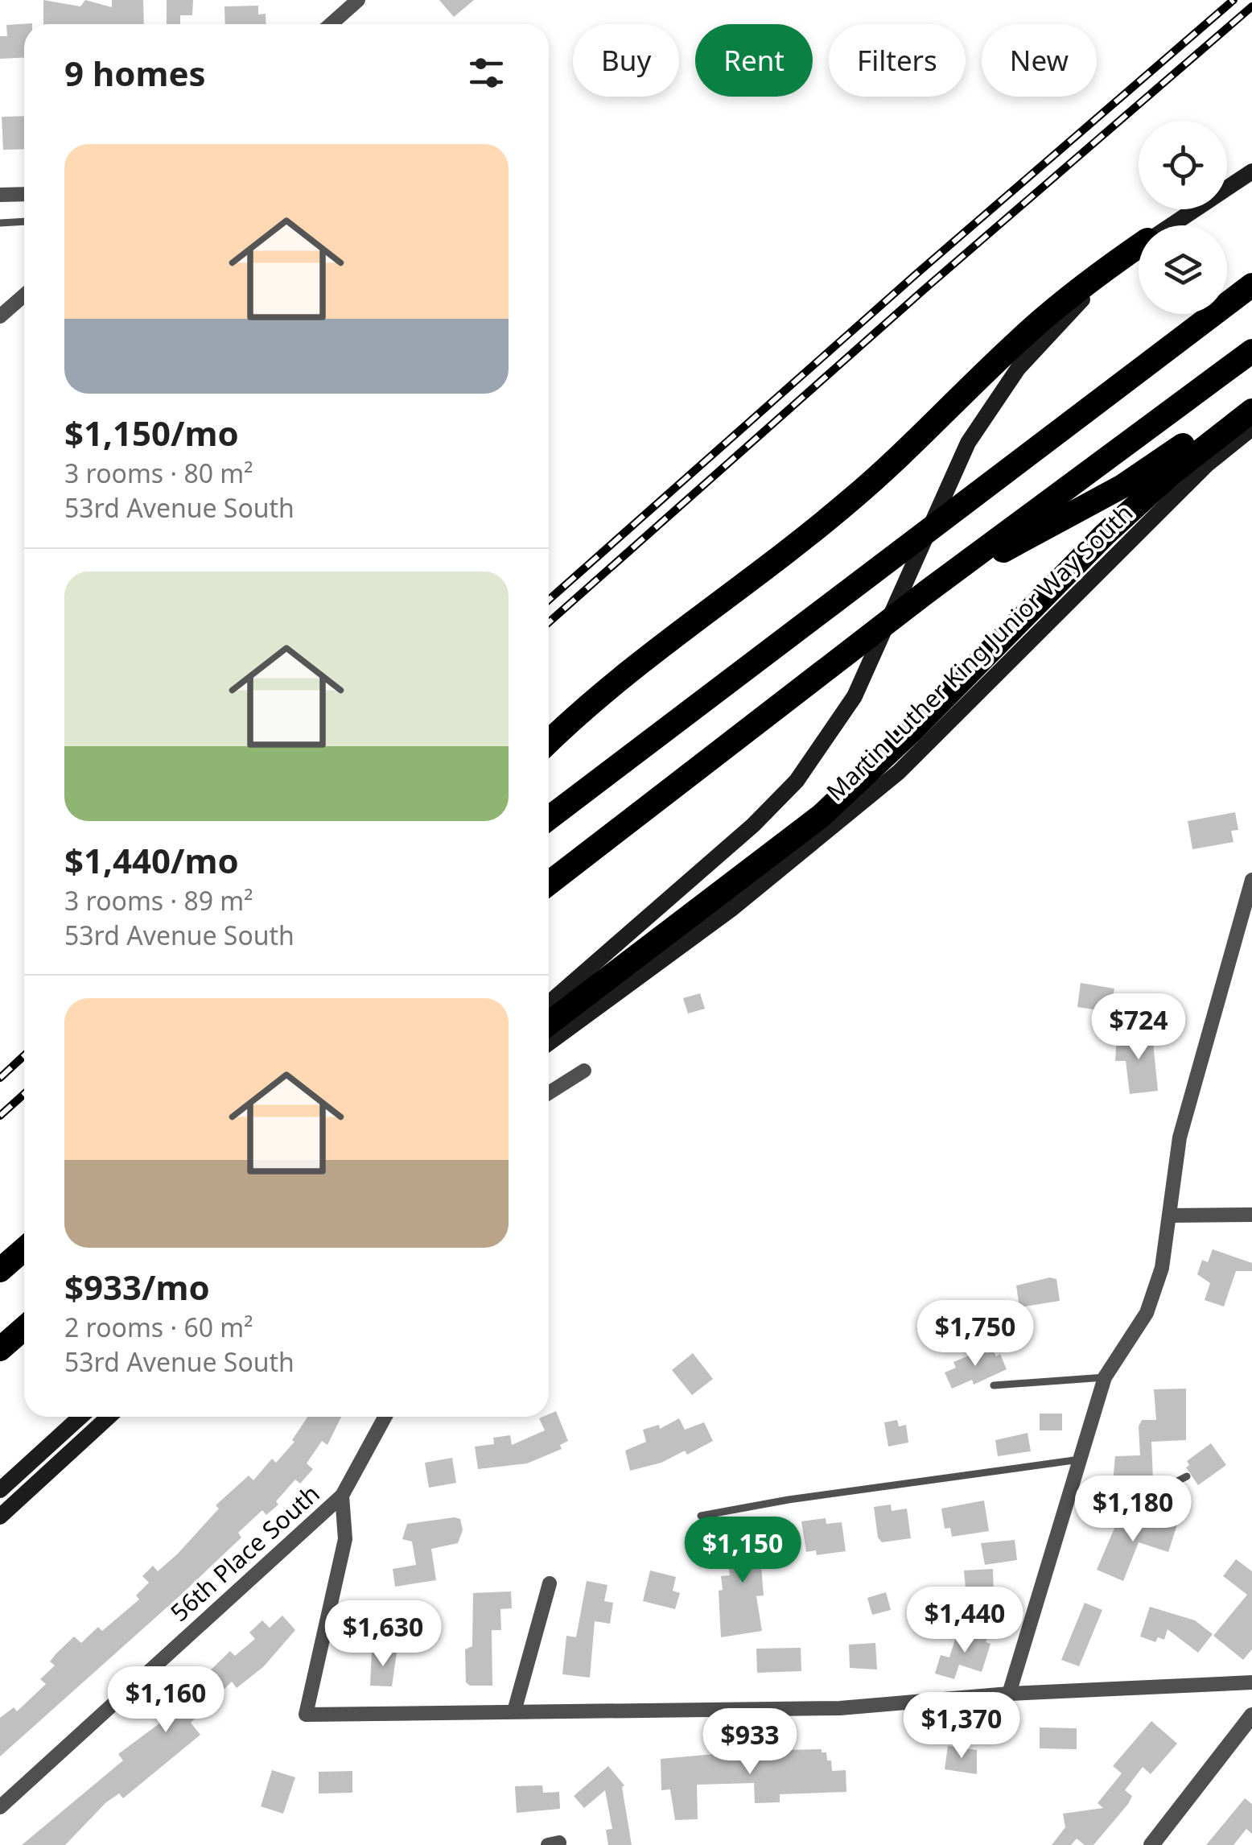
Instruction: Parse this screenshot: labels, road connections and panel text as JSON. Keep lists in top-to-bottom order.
{
  "streets": {
    "main road": ["Martin Luther King Junior Way South"],
    "street": ["56th Place South"]
  },
  "page": {
    "chip": [
      "Buy",
      "Rent",
      "Filters",
      "New"
    ],
    "heading": "9 homes",
    "list": [
      {
        "name": "$1,150/mo",
        "note": "3 rooms · 80 m² · 53rd Avenue South"
      },
      {
        "name": "$1,440/mo",
        "note": "3 rooms · 89 m² · 53rd Avenue South"
      },
      {
        "name": "$933/mo",
        "note": "2 rooms · 60 m² · 53rd Avenue South"
      }
    ],
    "price": [
      "$724",
      "$1,750",
      "$1,180",
      "$1,150",
      "$1,440",
      "$1,630",
      "$1,160",
      "$1,370",
      "$933"
    ]
  }
}
